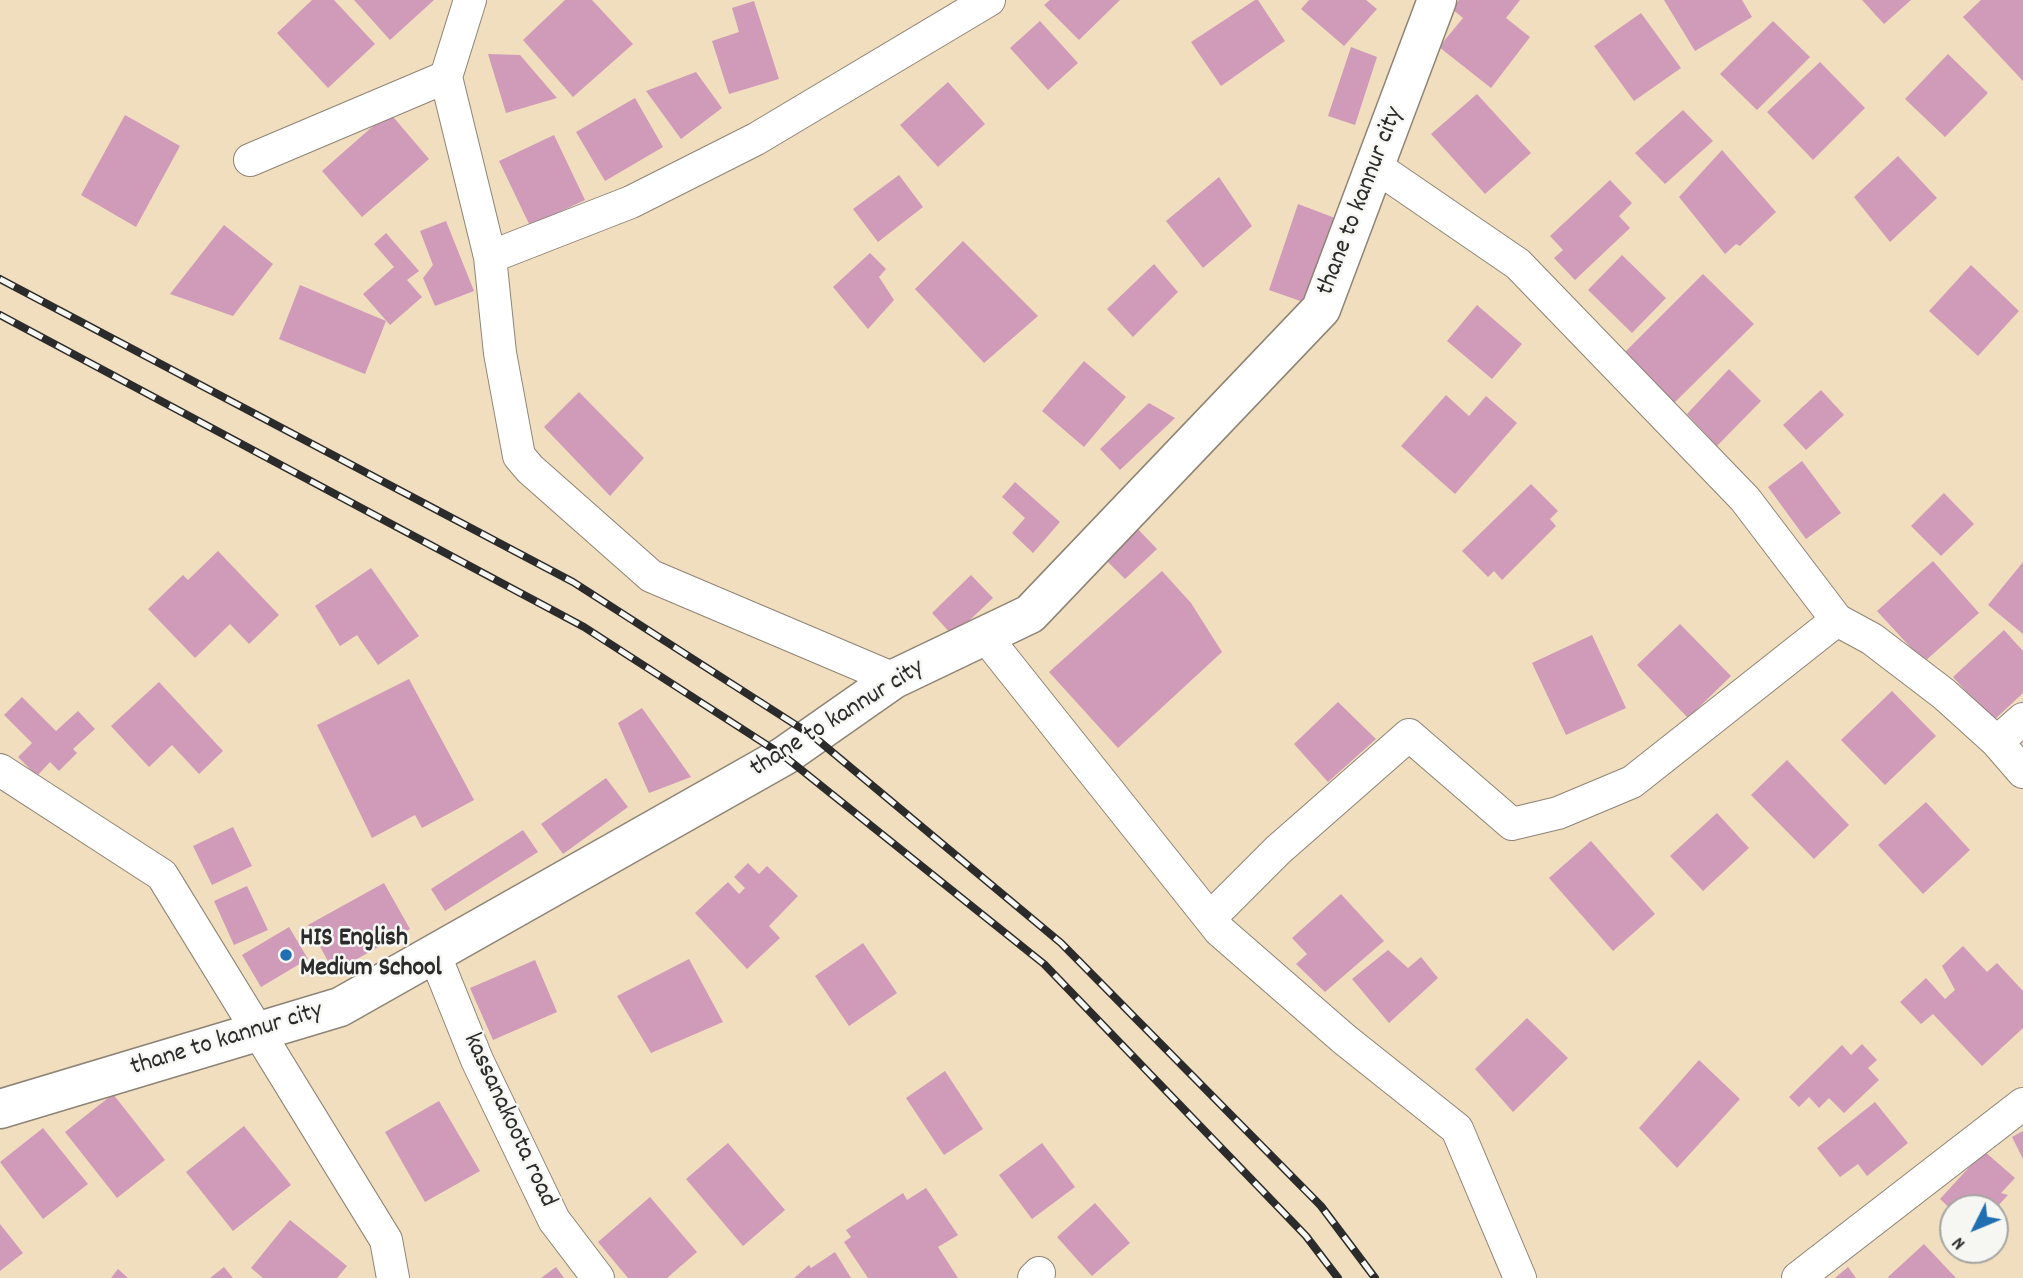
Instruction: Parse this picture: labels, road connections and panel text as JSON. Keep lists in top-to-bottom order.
{
  "streets": {
    "street": ["thane to kannur city", "kassanakoota road"]
  },
  "crossings": [
    ["thane to kannur city", "kassanakoota road"]
  ],
  "places": ["HIS English Medium School"],
  "north": "bottom left"
}
